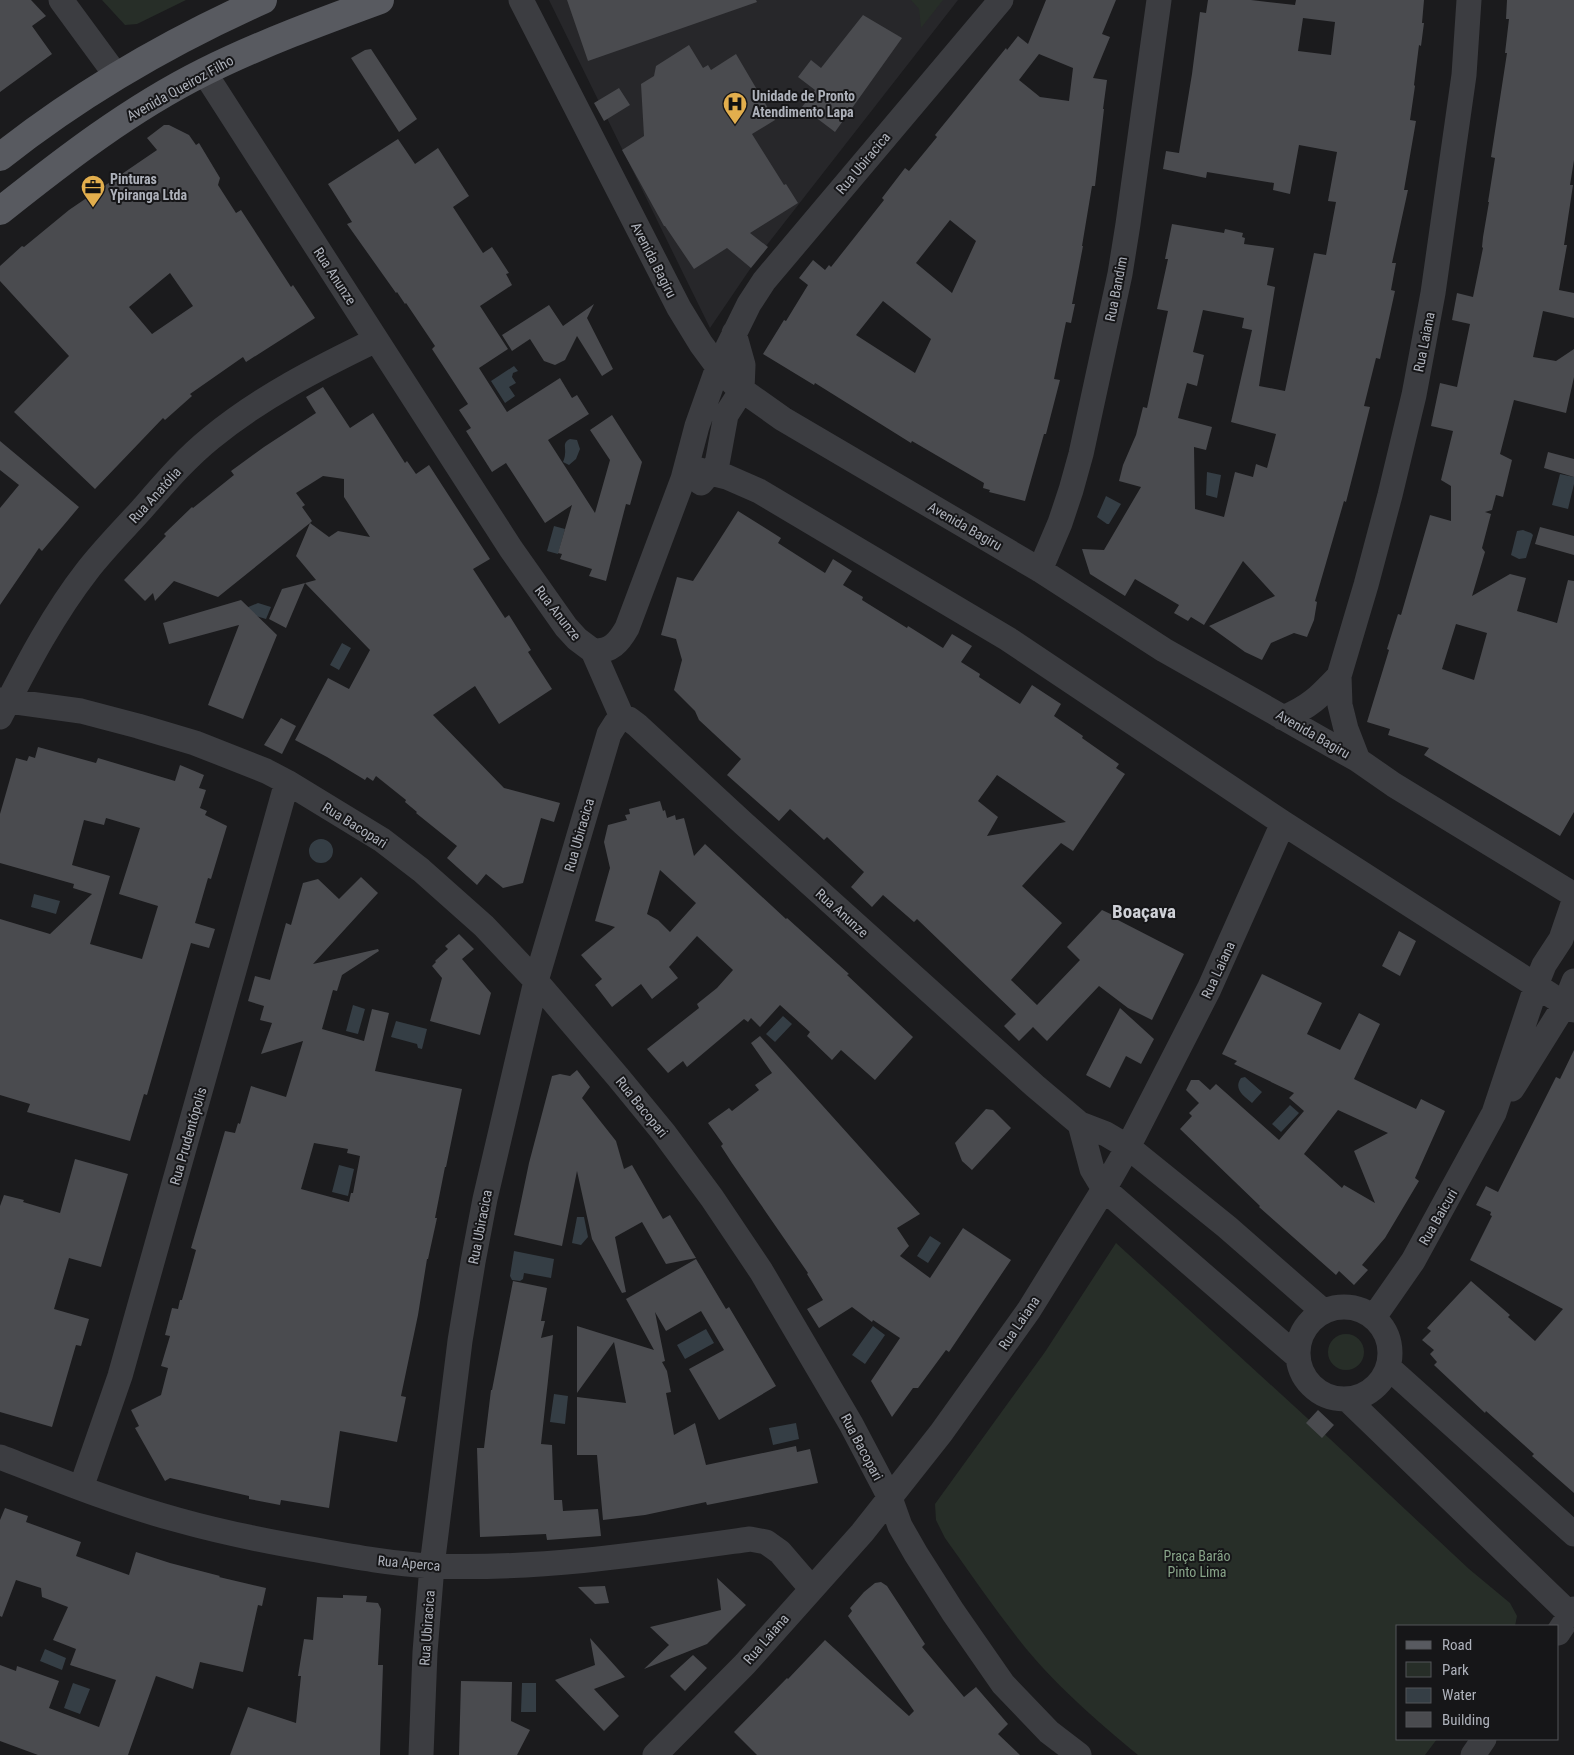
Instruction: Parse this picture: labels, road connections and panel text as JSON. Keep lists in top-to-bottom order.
{
  "streets": {
    "main road": ["Avenida Queiroz Filho"],
    "street": [
      "Rua Ubiracica",
      "Avenida Bagiru",
      "Rua Anunze",
      "Rua Bandim",
      "Rua Laiana",
      "Rua Anatólia",
      "Rua Bacopari",
      "Rua Prudentópolis",
      "Rua Baicuri",
      "Rua Aperca"
    ]
  },
  "crossings": [
    ["Avenida Queiroz Filho", "Rua Anunze"],
    ["Rua Ubiracica", "Avenida Bagiru"],
    ["Rua Ubiracica", "Rua Anunze"],
    ["Rua Ubiracica", "Rua Bacopari"],
    ["Rua Ubiracica", "Rua Aperca"],
    ["Avenida Bagiru", "Rua Bandim"],
    ["Avenida Bagiru", "Rua Laiana"],
    ["Rua Anunze", "Rua Laiana"],
    ["Rua Anunze", "Rua Anatólia"],
    ["Rua Laiana", "Rua Bacopari"],
    ["Rua Laiana", "Rua Aperca"],
    ["Rua Anatólia", "Rua Bacopari"],
    ["Rua Bacopari", "Rua Prudentópolis"],
    ["Rua Prudentópolis", "Rua Aperca"]
  ],
  "districts": ["Boaçava"],
  "parks": ["Praça Barão Pinto Lima"],
  "places": {
    "hospital": ["Unidade de Pronto Atendimento Lapa"],
    "office": ["Pinturas Ypiranga Ltda"]
  },
  "legend": [
    "Road",
    "Park",
    "Water",
    "Building"
  ]
}
